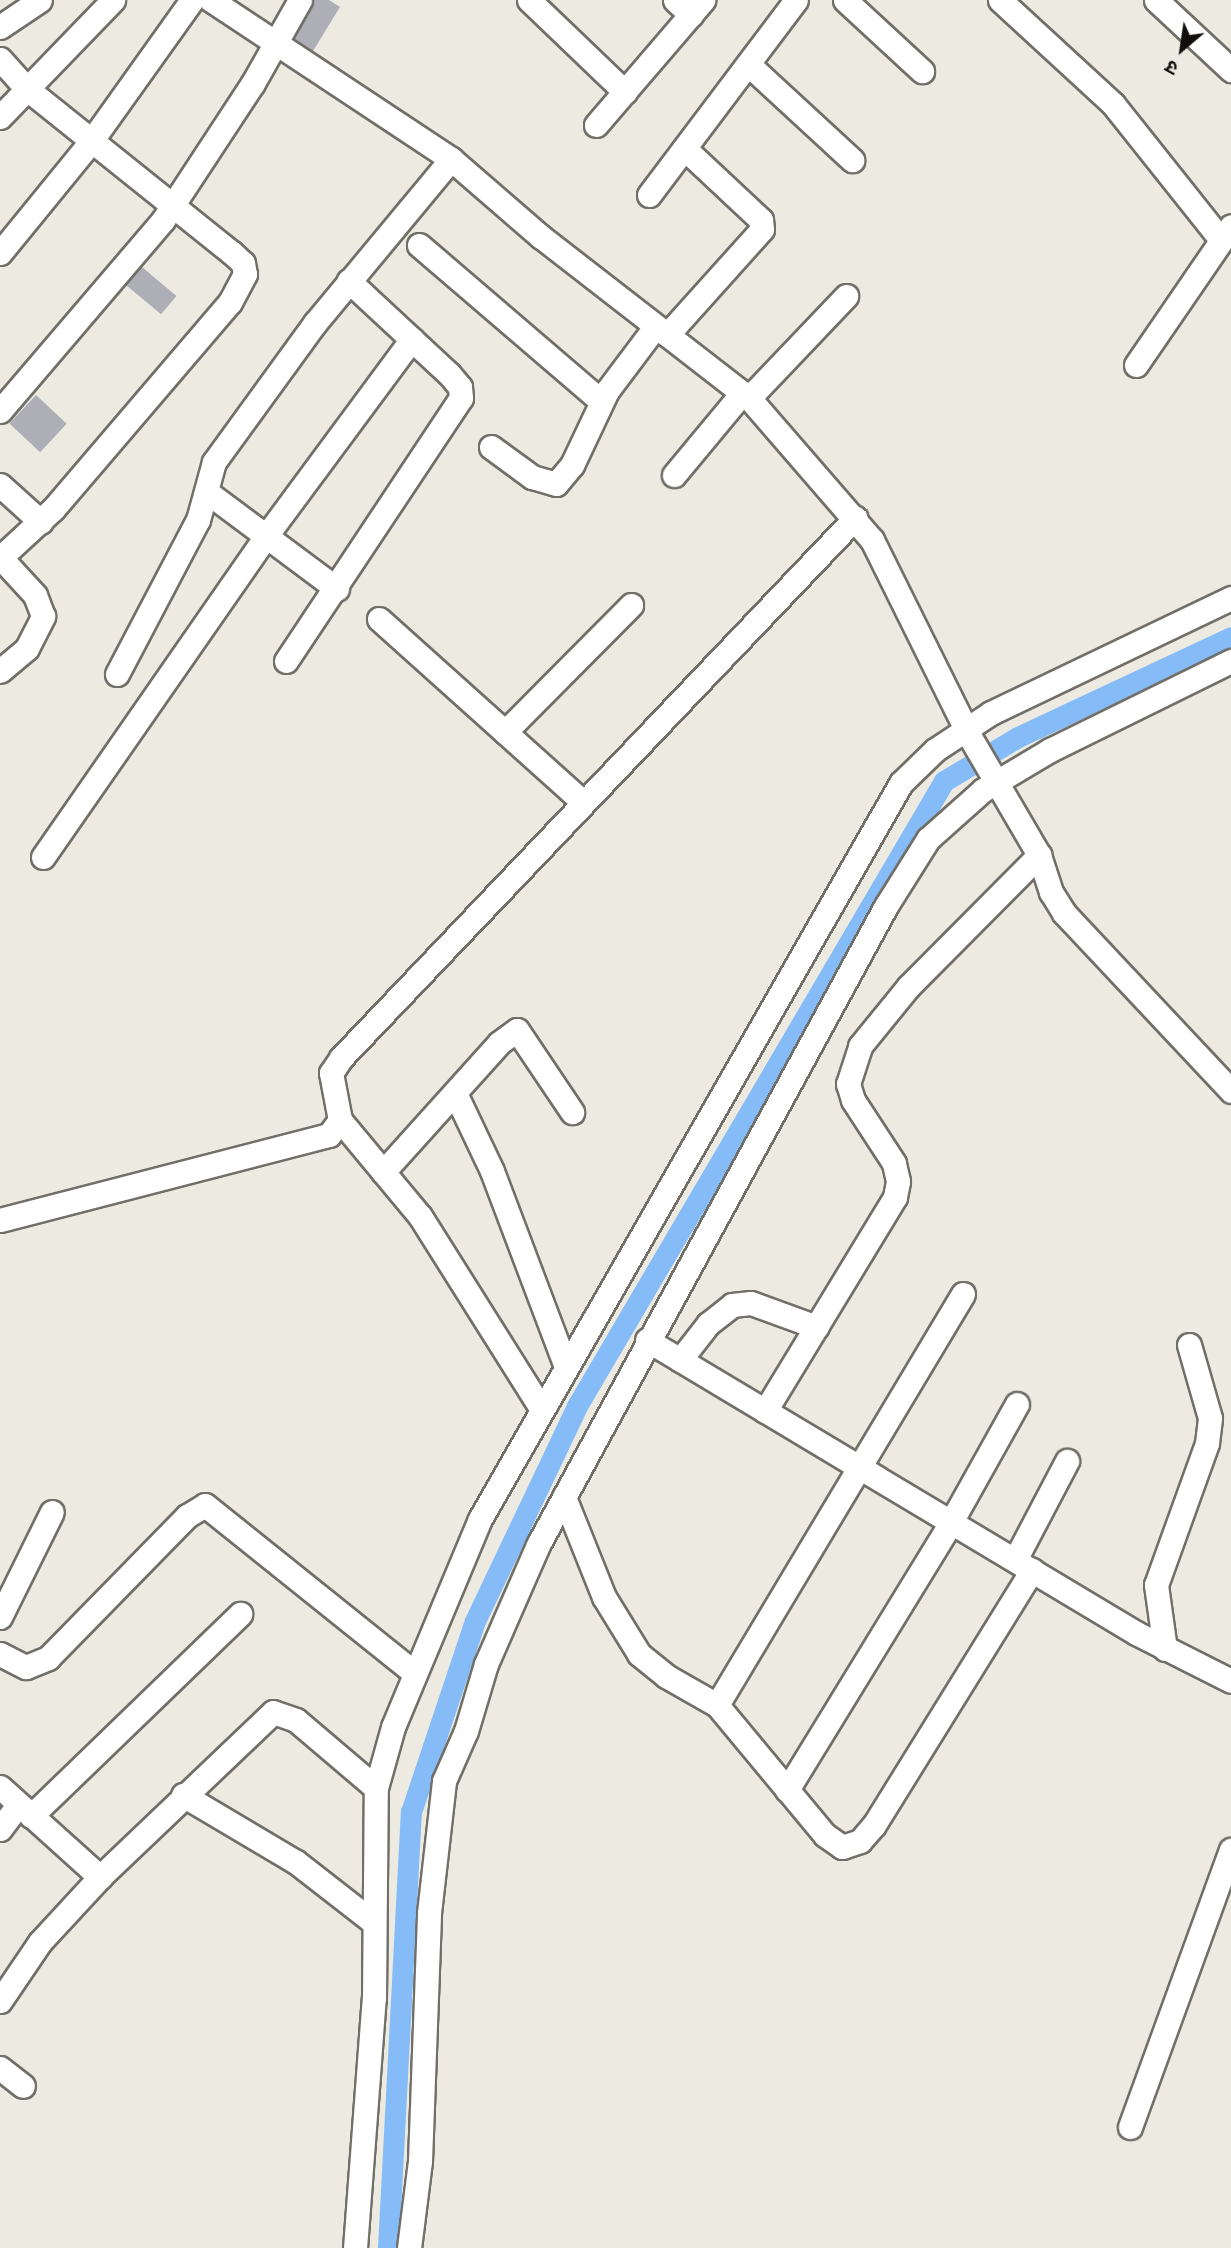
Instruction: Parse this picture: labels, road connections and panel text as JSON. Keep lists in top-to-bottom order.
{
  "north": "bottom left"
}
